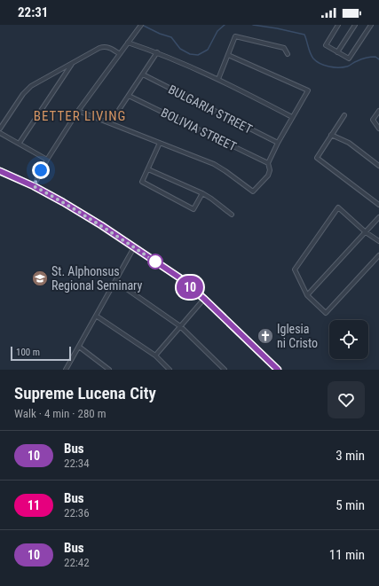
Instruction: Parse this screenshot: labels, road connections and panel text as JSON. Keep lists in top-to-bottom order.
{
  "streets": {
    "street": ["BULGARIA STREET", "BOLIVIA STREET"]
  },
  "districts": ["BETTER LIVING"],
  "places": {
    "school or university": ["St. Alphonsus Regional Seminary"],
    "church": ["Iglesia ni Cristo"]
  },
  "lines": ["bus line 10"],
  "scale_bar": "100 m",
  "page": {
    "status": "22:31",
    "on_map": "10",
    "scale": "100 m",
    "heading": ["Supreme Lucena City", "Walk · 4 min · 280 m"],
    "list": [
      {
        "mark": "10",
        "name": "Bus",
        "note": "22:34",
        "value": "3 min"
      },
      {
        "mark": "11",
        "name": "Bus",
        "note": "22:36",
        "value": "5 min"
      },
      {
        "mark": "10",
        "name": "Bus",
        "note": "22:42",
        "value": "11 min"
      }
    ]
  }
}
